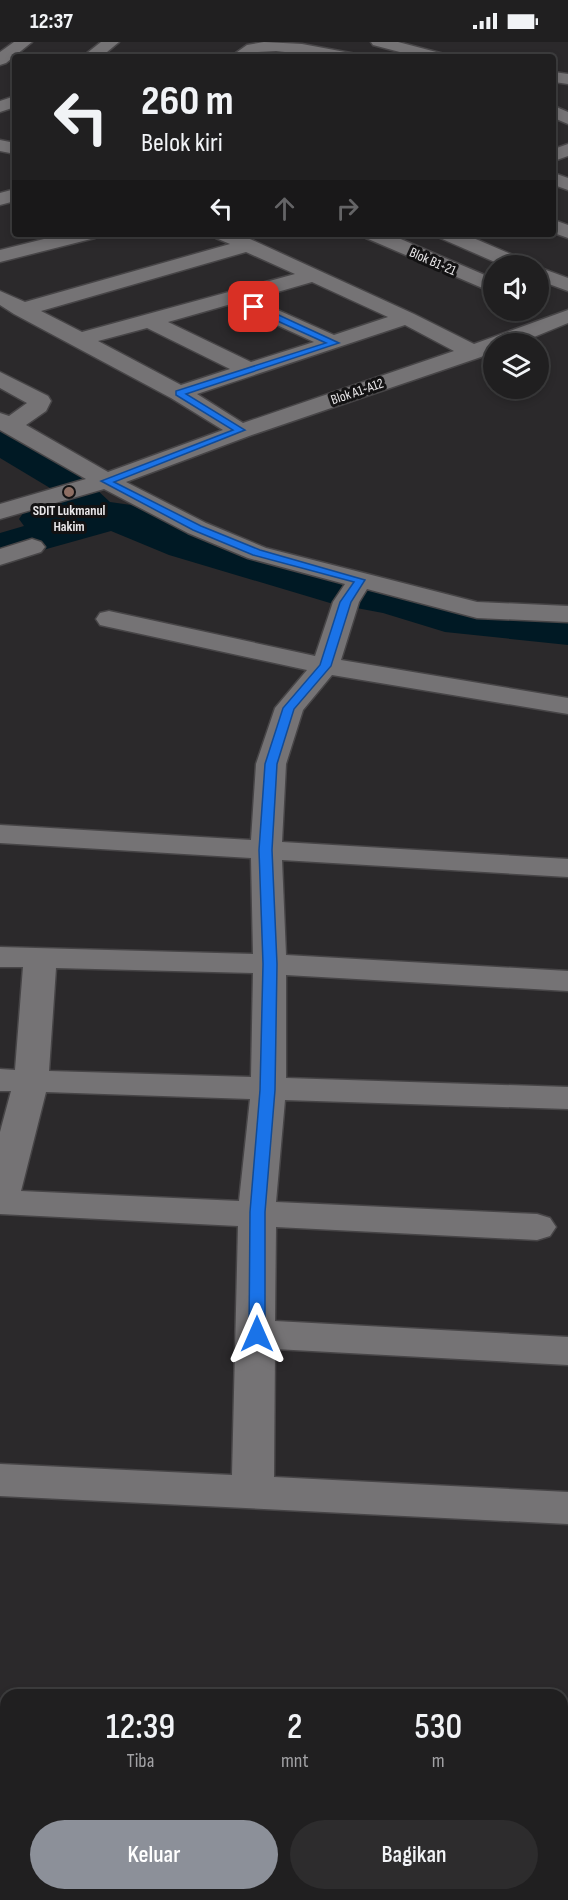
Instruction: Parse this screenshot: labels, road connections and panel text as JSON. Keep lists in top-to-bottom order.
{
  "streets": {
    "street": ["Blok B1-21", "Blok A1-A12"]
  },
  "places": ["SDIT Lukmanul Hakim"],
  "page": {
    "status": "12:37",
    "turn": ["260 m", "Belok kiri"],
    "eta": [
      "12:39",
      "Tiba",
      "2",
      "mnt",
      "530",
      "m"
    ],
    "buttons": ["Keluar", "Bagikan"]
  }
}
